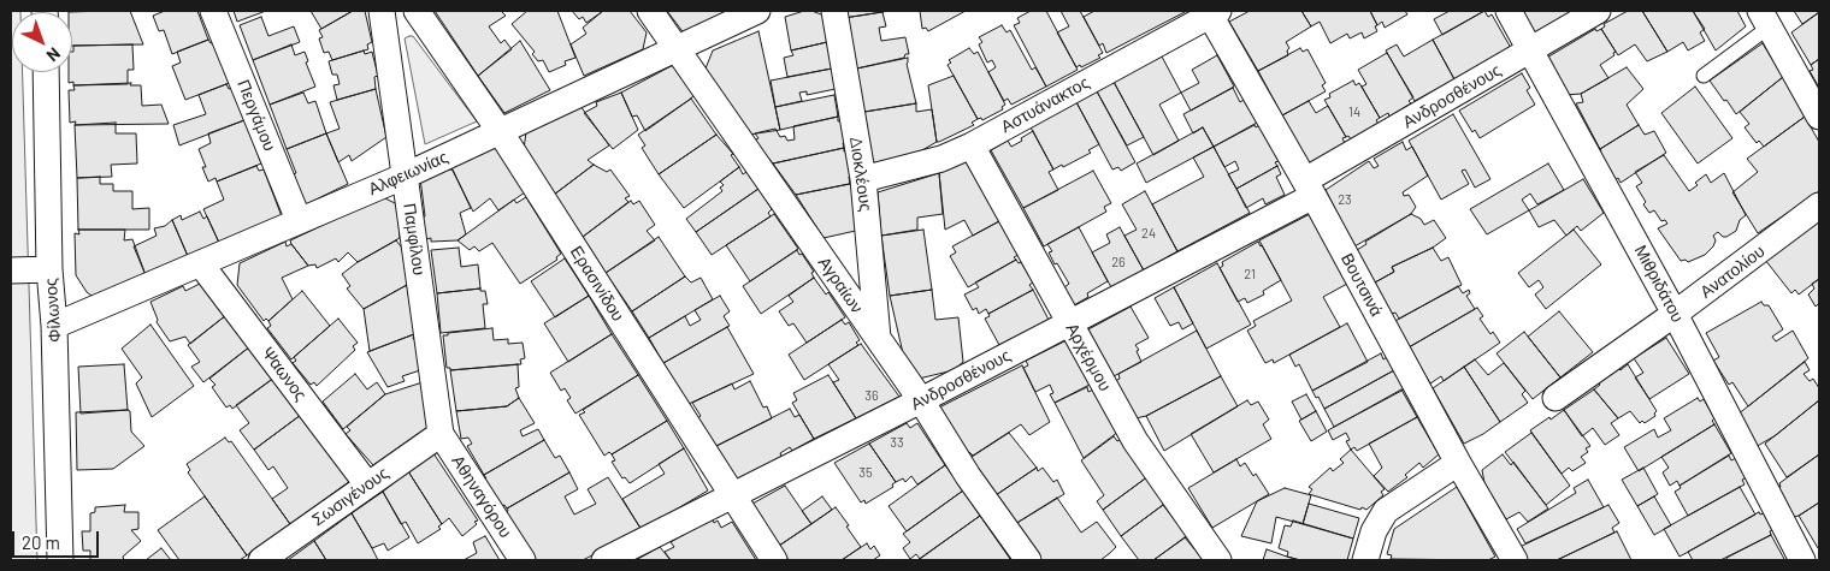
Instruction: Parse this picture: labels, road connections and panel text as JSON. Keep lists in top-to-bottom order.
{
  "streets": {
    "street": [
      "Ανδροσθένους",
      "Αστυάνακτος",
      "Περγάμου",
      "Αλφειωνίας",
      "Διοκλέους",
      "Παμφίλου",
      "Ανατολίου",
      "Ερασινίδου",
      "Μιθριδάτου",
      "Αγραίων",
      "Βουτσινά",
      "Φίλωνος",
      "Αρχέρμου",
      "Ψαωνος",
      "Σωσιγένους",
      "Αθηναγόρου"
    ]
  },
  "crossings": [
    ["Ανδροσθένους", "Ερασινίδου"],
    ["Ανδροσθένους", "Μιθριδάτου"],
    ["Ανδροσθένους", "Αγραίων"],
    ["Ανδροσθένους", "Βουτσινά"],
    ["Ανδροσθένους", "Αρχέρμου"],
    ["Αστυάνακτος", "Διοκλέους"],
    ["Αστυάνακτος", "Βουτσινά"],
    ["Αστυάνακτος", "Αρχέρμου"],
    ["Περγάμου", "Αλφειωνίας"],
    ["Αλφειωνίας", "Παμφίλου"],
    ["Αλφειωνίας", "Ερασινίδου"],
    ["Αλφειωνίας", "Αγραίων"],
    ["Αλφειωνίας", "Φίλωνος"],
    ["Αλφειωνίας", "Ψαωνος"],
    ["Διοκλέους", "Αγραίων"],
    ["Παμφίλου", "Σωσιγένους"],
    ["Παμφίλου", "Αθηναγόρου"],
    ["Ανατολίου", "Μιθριδάτου"],
    ["Ψαωνος", "Σωσιγένους"],
    ["Σωσιγένους", "Αθηναγόρου"]
  ],
  "house_numbers": [
    "14",
    "23",
    "24",
    "26",
    "21",
    "36",
    "33",
    "35"
  ],
  "scale_bar": "20 m",
  "north": "bottom right"
}
